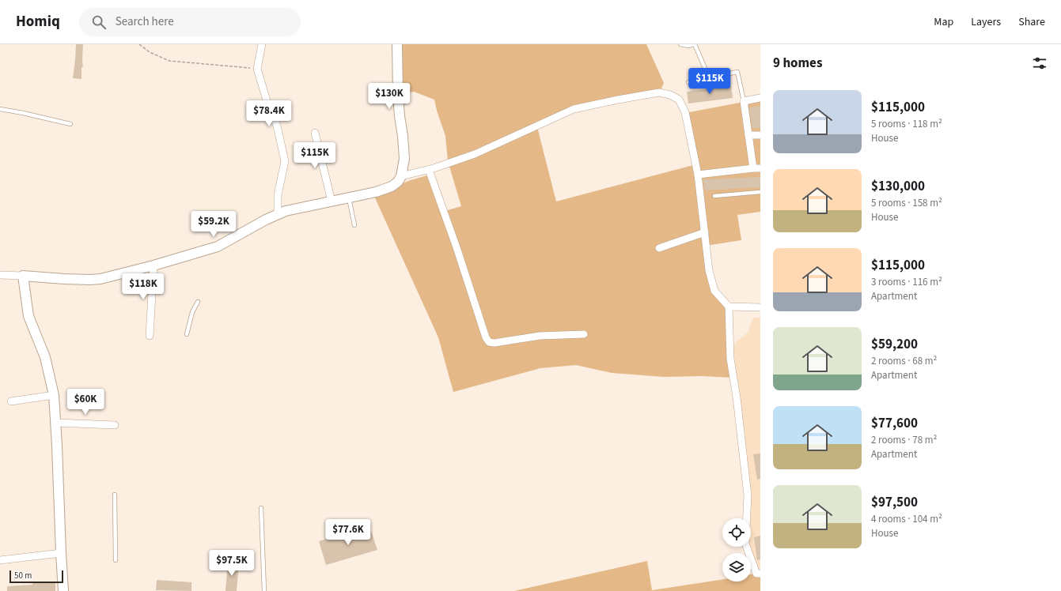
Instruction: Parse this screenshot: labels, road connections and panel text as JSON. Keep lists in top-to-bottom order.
{
  "scale_bar": "50 m",
  "page": {
    "header": "Homiq",
    "search": "Search here",
    "nav": ["Map", "Layers", "Share"],
    "heading": "9 homes",
    "price": [
      "$115K",
      "$130K",
      "$78.4K",
      "$115K",
      "$59.2K",
      "$118K",
      "$60K",
      "$77.6K",
      "$97.5K"
    ],
    "list": [
      {
        "name": "$115,000",
        "note": "5 rooms · 118 m² · House"
      },
      {
        "name": "$130,000",
        "note": "5 rooms · 158 m² · House"
      },
      {
        "name": "$115,000",
        "note": "3 rooms · 116 m² · Apartment"
      },
      {
        "name": "$59,200",
        "note": "2 rooms · 68 m² · Apartment"
      },
      {
        "name": "$77,600",
        "note": "2 rooms · 78 m² · Apartment"
      },
      {
        "name": "$97,500",
        "note": "4 rooms · 104 m² · House"
      }
    ],
    "scale": "50 m"
  }
}
